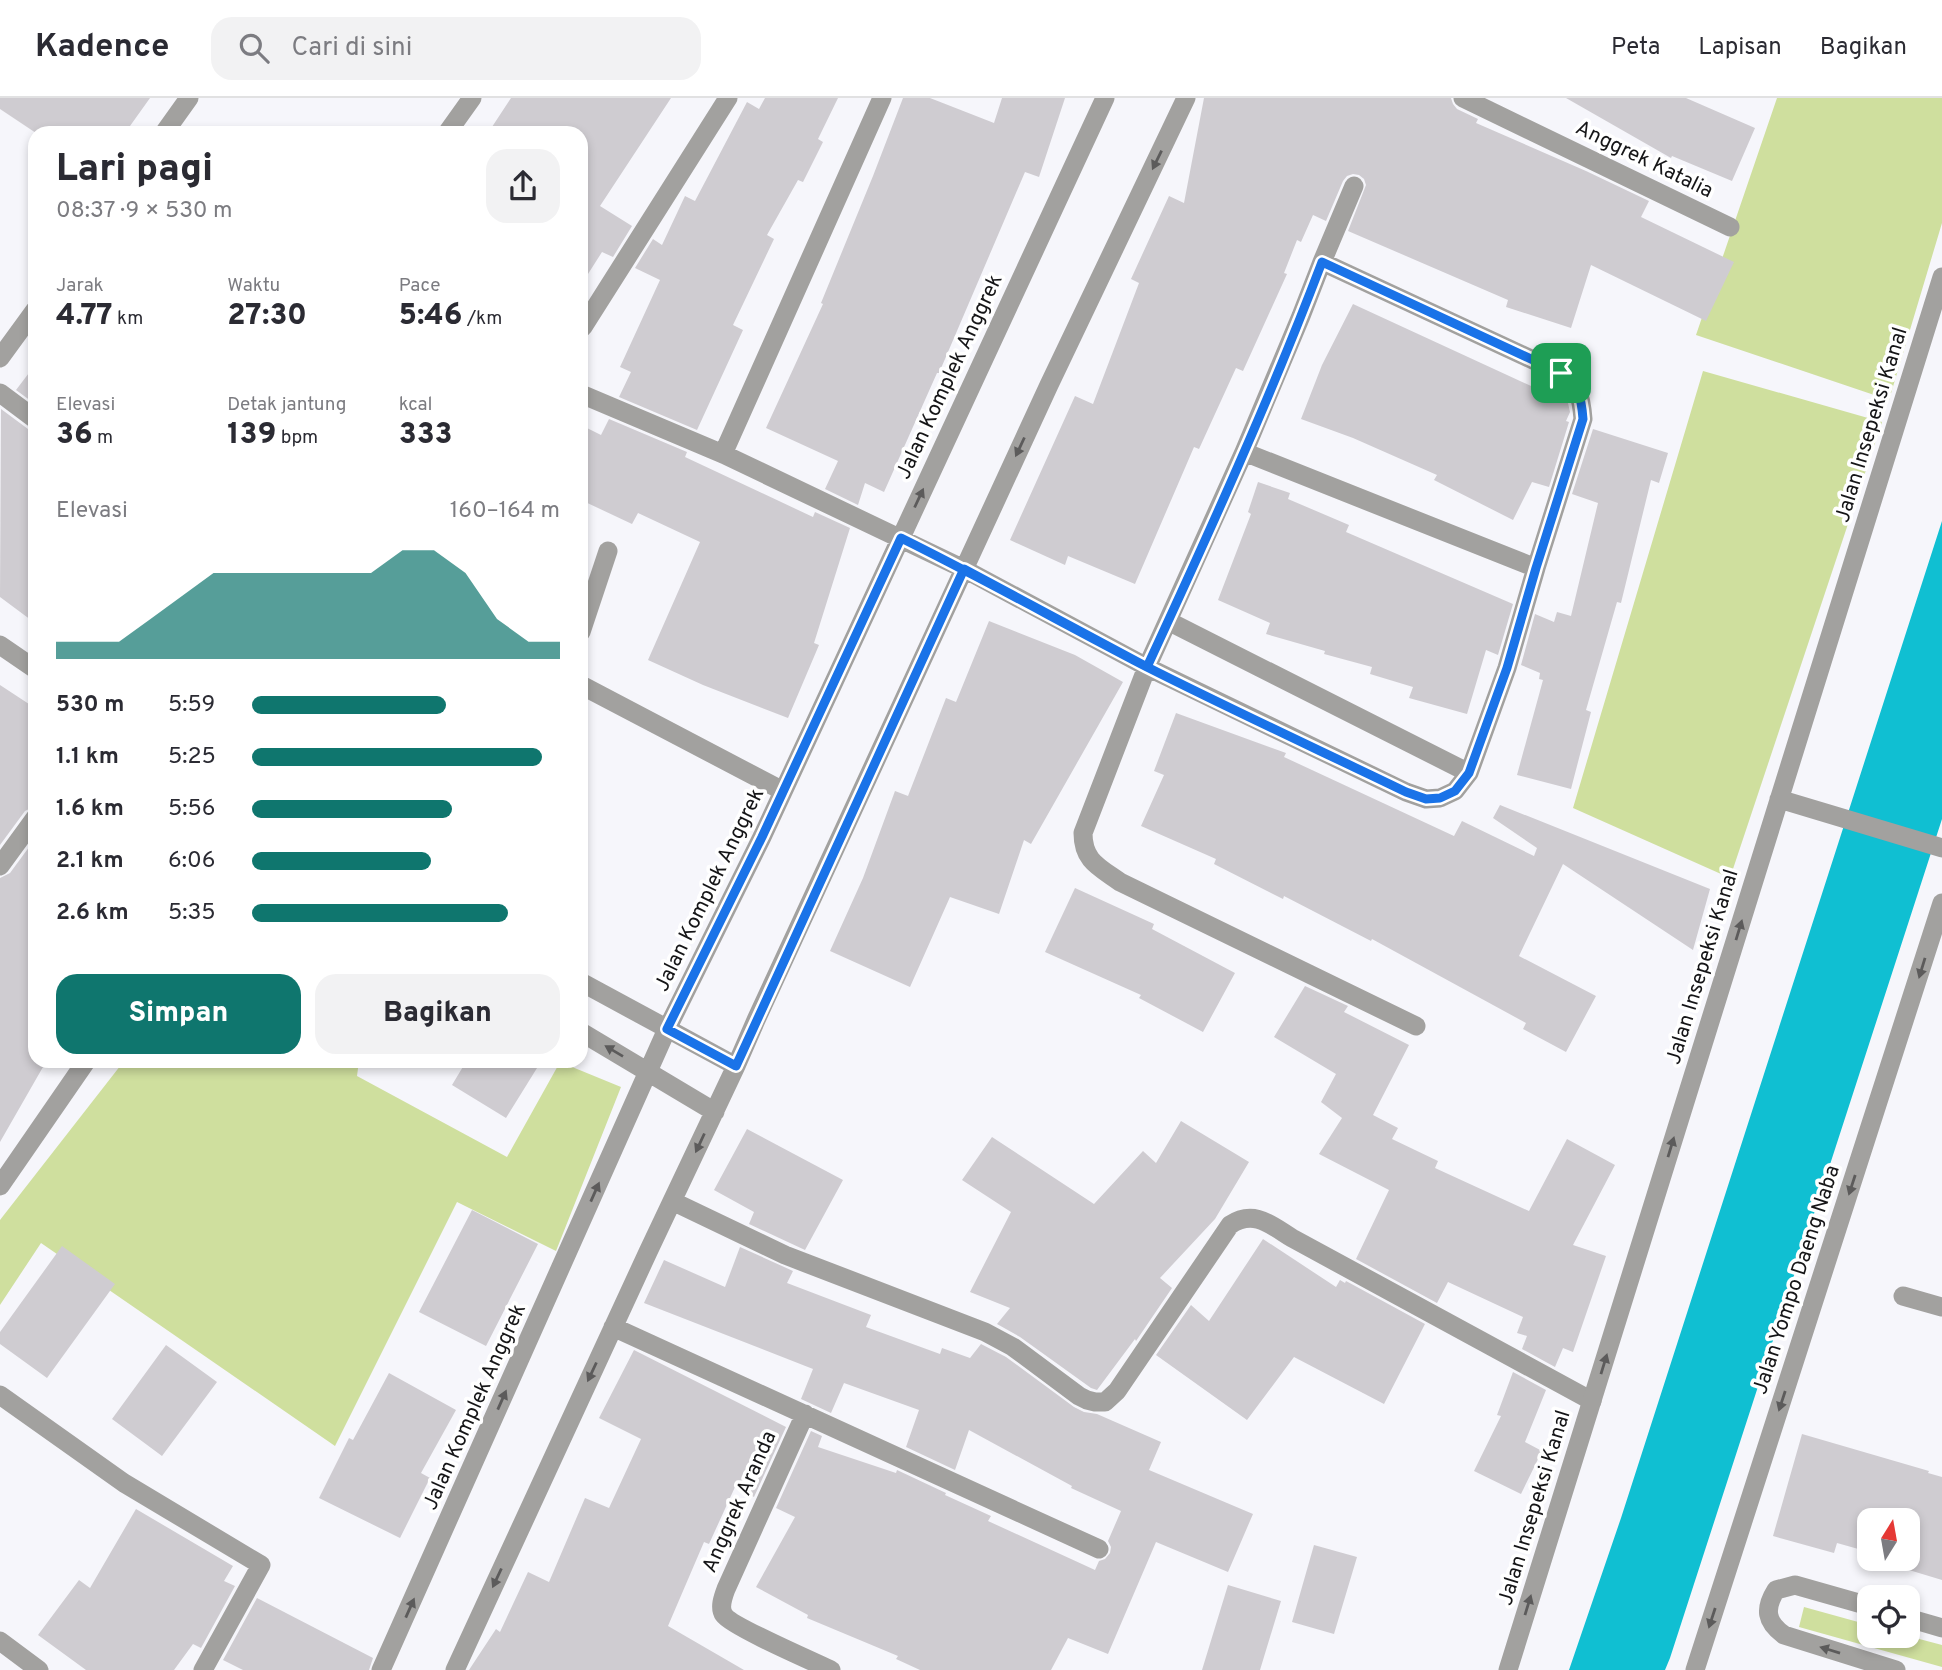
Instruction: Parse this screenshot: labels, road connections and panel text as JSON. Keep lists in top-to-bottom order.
{
  "streets": {
    "street": [
      "Anggrek Katalia",
      "Jalan Komplek Anggrek",
      "Jalan Insepeksi Kanal",
      "Jalan Yompo Daeng Naba",
      "Anggrek Aranda"
    ]
  },
  "one_way": ["Jalan Insepeksi Kanal", "Jalan Yompo Daeng Naba"],
  "north": "top",
  "page": {
    "header": "Kadence",
    "search": "Cari di sini",
    "nav": ["Peta", "Lapisan", "Bagikan"],
    "heading": ["Lari pagi", "08:37 · 9 × 530 m"],
    "stats": [
      ["Jarak", "4.77 km"],
      ["Waktu", "27:30"],
      ["Pace", "5:46 /km"],
      ["Elevasi", "36 m"],
      ["Detak jantung", "139 bpm"],
      ["kcal", "333"]
    ],
    "chart": ["Elevasi", "160–164 m"],
    "list": [
      {
        "name": "530 m",
        "note": "5:59"
      },
      {
        "name": "1.1 km",
        "note": "5:25"
      },
      {
        "name": "1.6 km",
        "note": "5:56"
      },
      {
        "name": "2.1 km",
        "note": "6:06"
      },
      {
        "name": "2.6 km",
        "note": "5:35"
      }
    ],
    "buttons": ["Simpan", "Bagikan"]
  }
}
